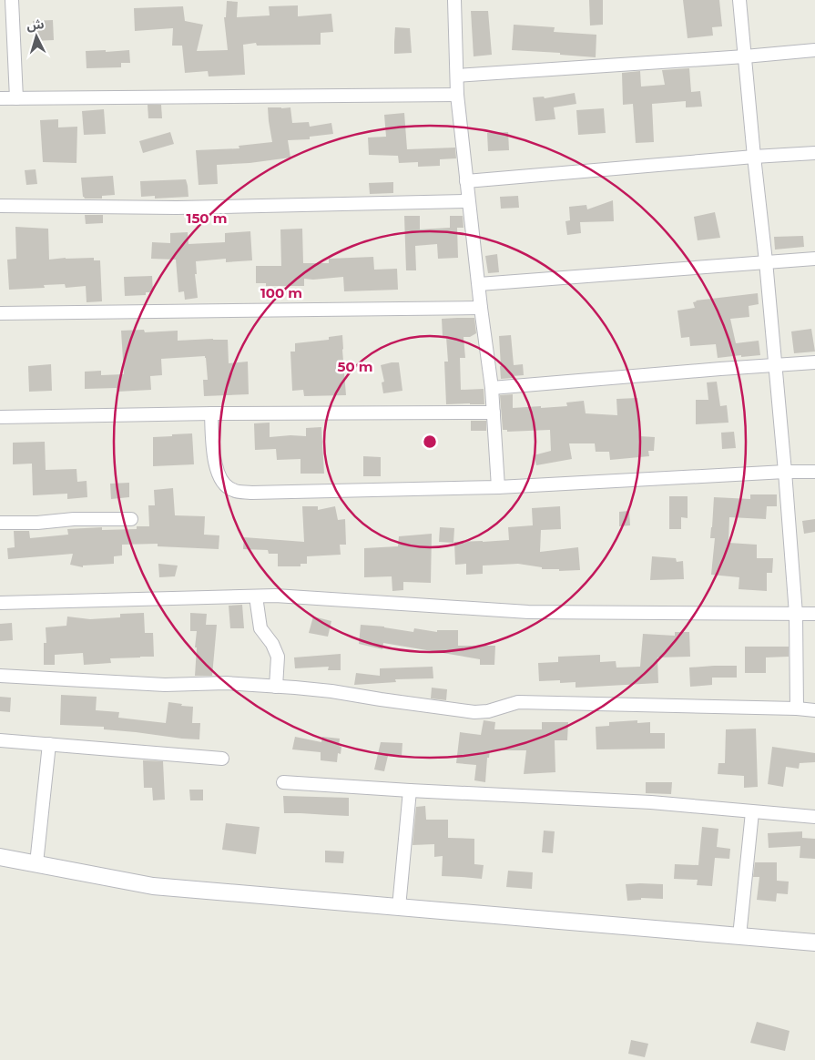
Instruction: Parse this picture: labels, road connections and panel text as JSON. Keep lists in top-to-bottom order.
{
  "north": "top",
  "rings": ["150 m", "100 m", "50 m"]
}
